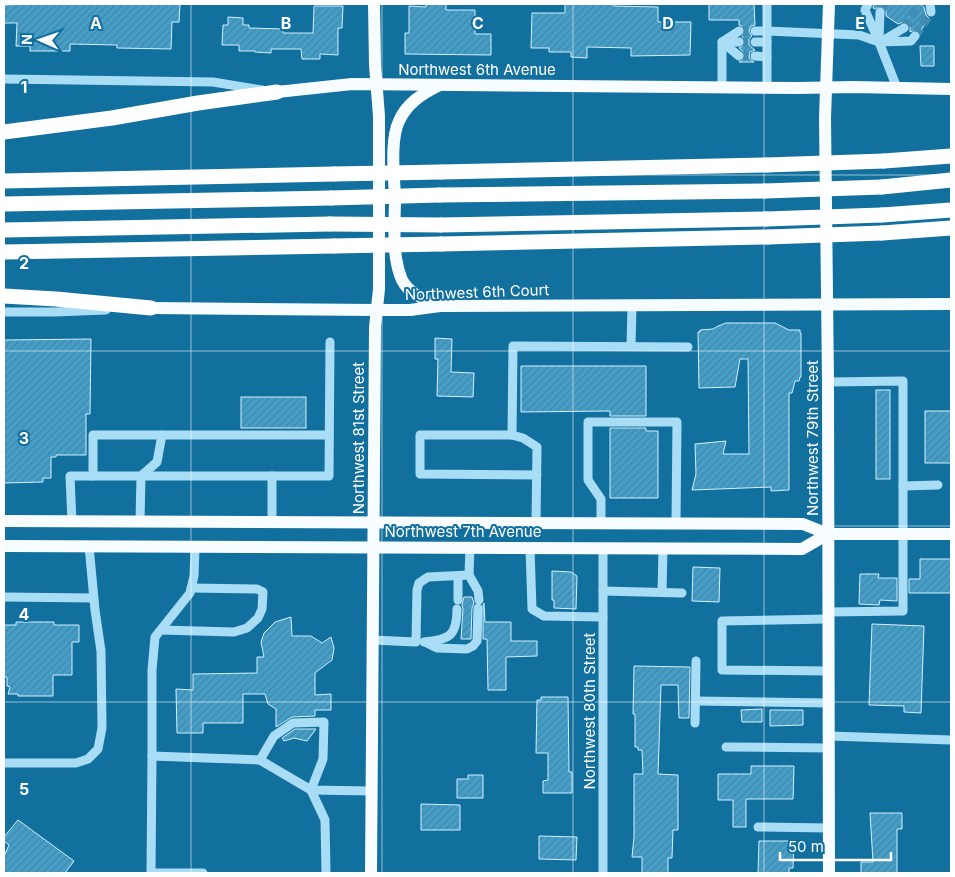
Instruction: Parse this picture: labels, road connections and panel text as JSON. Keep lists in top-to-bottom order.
{
  "streets": {
    "main road": [
      "Northwest 6th Avenue",
      "Northwest 6th Court",
      "Northwest 81st Street",
      "Northwest 79th Street",
      "Northwest 7th Avenue"
    ],
    "street": ["Northwest 80th Street"]
  },
  "crossings": [
    ["Northwest 6th Avenue", "Northwest 81st Street"],
    ["Northwest 6th Avenue", "Northwest 79th Street"],
    ["Northwest 6th Court", "Northwest 81st Street"],
    ["Northwest 6th Court", "Northwest 79th Street"],
    ["Northwest 81st Street", "Northwest 7th Avenue"],
    ["Northwest 79th Street", "Northwest 7th Avenue"],
    ["Northwest 7th Avenue", "Northwest 80th Street"]
  ],
  "scale_bar": "50 m",
  "north": "left",
  "grid": {
    "columns": [
      "A",
      "B",
      "C",
      "D",
      "E"
    ],
    "rows": [
      "1",
      "2",
      "3",
      "4",
      "5"
    ]
  }
}
